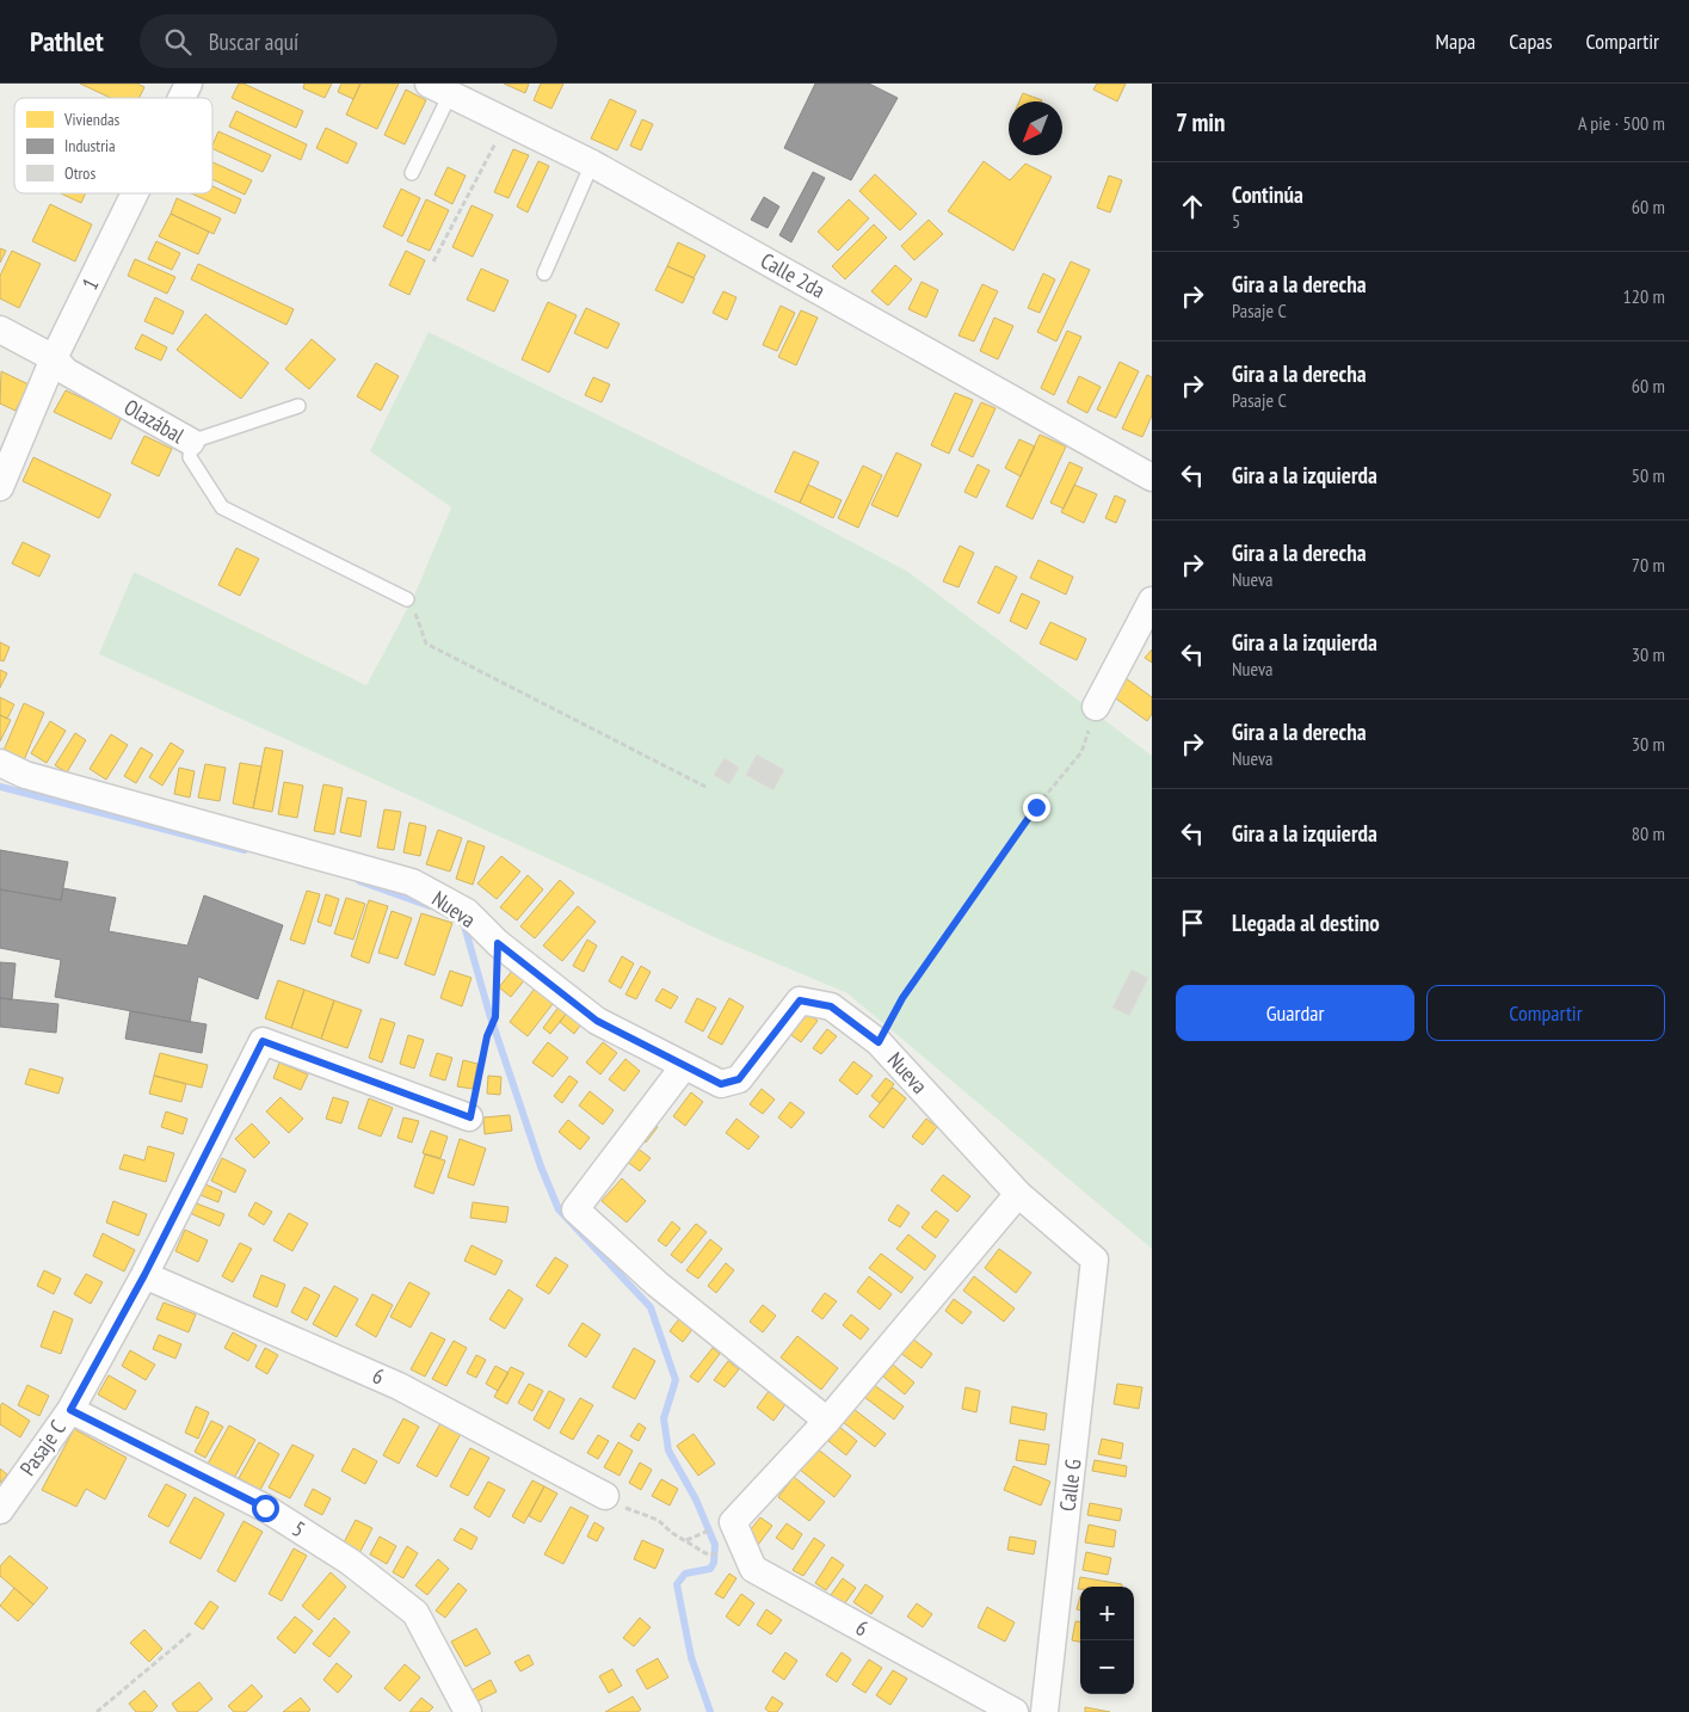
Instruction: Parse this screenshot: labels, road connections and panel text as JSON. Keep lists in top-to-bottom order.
{
  "streets": {
    "street": [
      "Calle 2da",
      "1",
      "Olazábal",
      "Nueva",
      "6",
      "Pasaje C",
      "Calle G",
      "5"
    ]
  },
  "crossings": [
    ["1", "Olazábal"],
    ["Nueva", "Calle G"],
    ["6", "Pasaje C"],
    ["Pasaje C", "5"]
  ],
  "legend": ["Viviendas", "Industria", "Otros"],
  "north": "bottom left",
  "page": {
    "header": "Pathlet",
    "search": "Buscar aquí",
    "nav": ["Mapa", "Capas", "Compartir"],
    "heading": ["7 min", "A pie · 500 m"],
    "list": [
      ["Continúa", "5", "60 m"],
      ["Gira a la derecha", "Pasaje C", "120 m"],
      ["Gira a la derecha", "Pasaje C", "60 m"],
      ["Gira a la izquierda", "50 m"],
      ["Gira a la derecha", "Nueva", "70 m"],
      ["Gira a la izquierda", "Nueva", "30 m"],
      ["Gira a la derecha", "Nueva", "30 m"],
      ["Gira a la izquierda", "80 m"],
      "Llegada al destino"
    ],
    "buttons": ["Guardar", "Compartir"],
    "map_buttons": ["+", "−"]
  }
}
